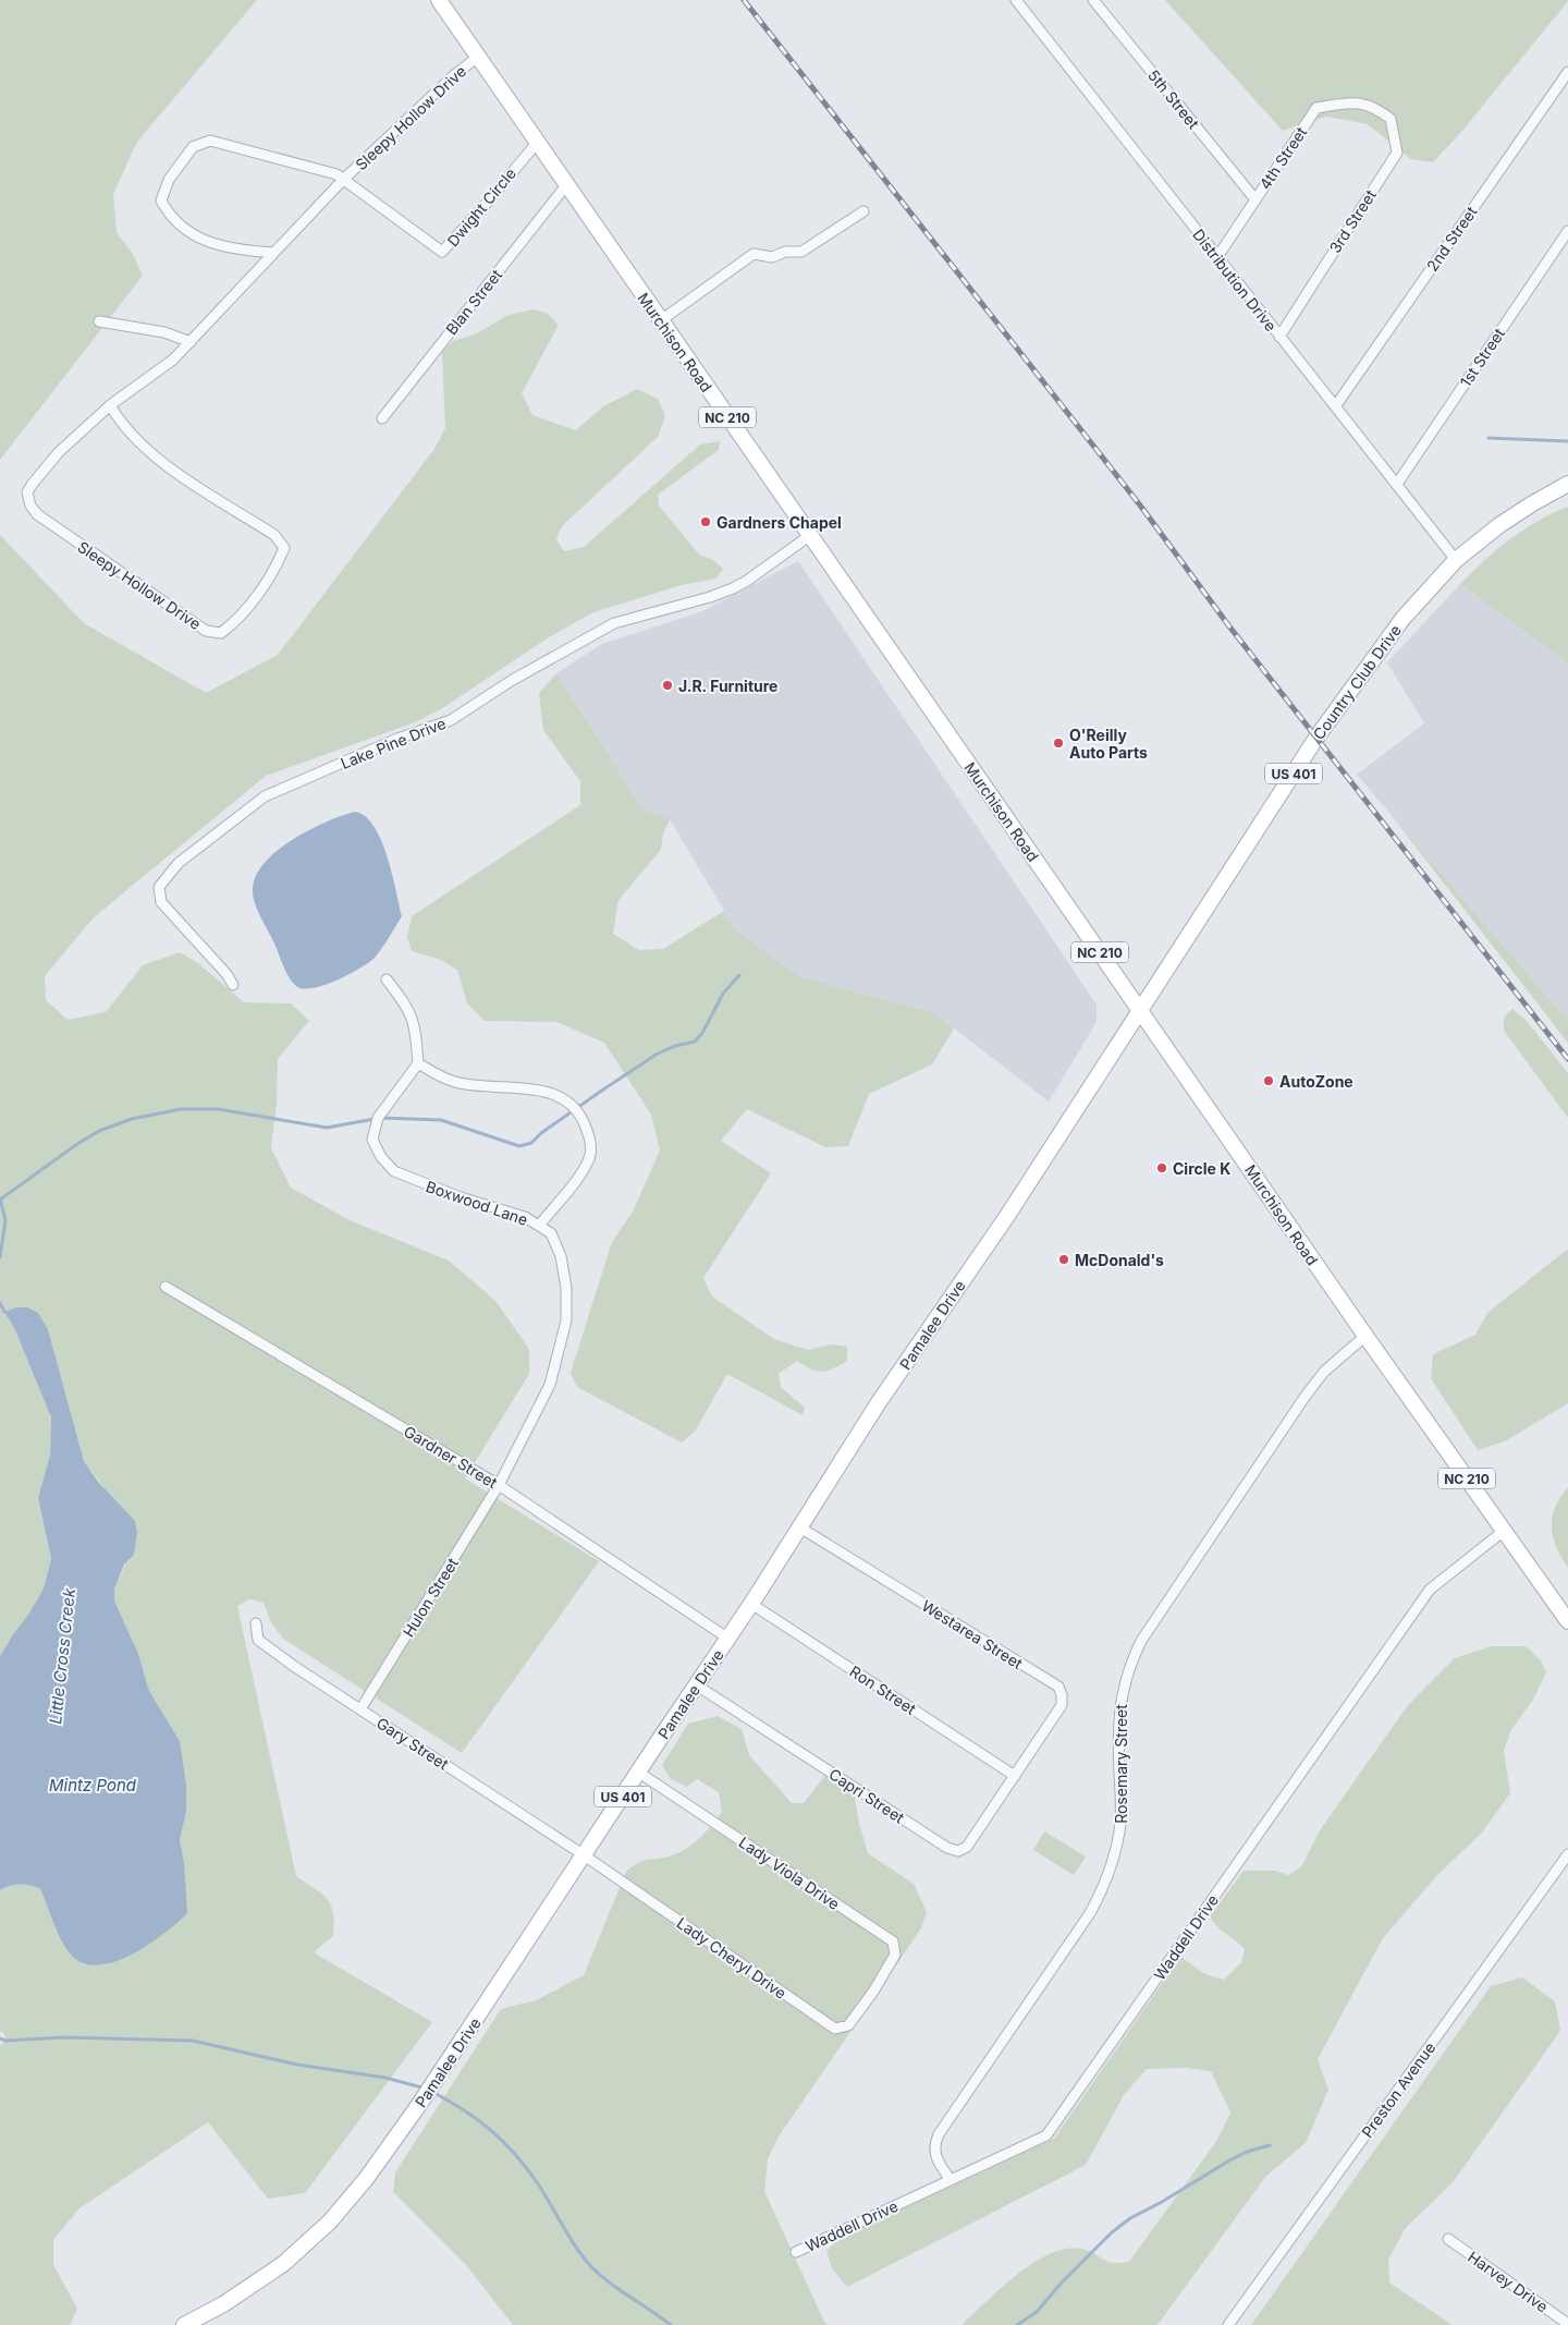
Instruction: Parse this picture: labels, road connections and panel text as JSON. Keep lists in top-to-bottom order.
{
  "streets": {
    "main road": [
      "Murchison Road",
      "NC 210",
      "Country Club Drive",
      "US 401",
      "Pamalee Drive"
    ],
    "street": [
      "5th Street",
      "Sleepy Hollow Drive",
      "4th Street",
      "Dwight Circle",
      "3rd Street",
      "2nd Street",
      "Distribution Drive",
      "Blan Street",
      "1st Street",
      "Lake Pine Drive",
      "Boxwood Lane",
      "Gardner Street",
      "Hulon Street",
      "Westarea Street",
      "Ron Street",
      "Gary Street",
      "Rosemary Street",
      "Capri Street",
      "Lady Viola Drive",
      "Waddell Drive",
      "Lady Cheryl Drive",
      "Preston Avenue",
      "Harvey Drive"
    ]
  },
  "crossings": [
    ["5th Street", "4th Street"],
    ["Sleepy Hollow Drive", "Dwight Circle"],
    ["Sleepy Hollow Drive", "Murchison Road"],
    ["4th Street", "3rd Street"],
    ["4th Street", "Distribution Drive"],
    ["Dwight Circle", "Murchison Road"],
    ["3rd Street", "Distribution Drive"],
    ["2nd Street", "Distribution Drive"],
    ["Distribution Drive", "1st Street"],
    ["Distribution Drive", "Country Club Drive"],
    ["Blan Street", "Murchison Road"],
    ["Murchison Road", "Country Club Drive"],
    ["Murchison Road", "Lake Pine Drive"],
    ["Murchison Road", "Pamalee Drive"],
    ["Murchison Road", "Rosemary Street"],
    ["Murchison Road", "Waddell Drive"],
    ["Country Club Drive", "Pamalee Drive"],
    ["Boxwood Lane", "Gardner Street"],
    ["Boxwood Lane", "Hulon Street"],
    ["Pamalee Drive", "Gardner Street"],
    ["Pamalee Drive", "Westarea Street"],
    ["Pamalee Drive", "Ron Street"],
    ["Pamalee Drive", "Gary Street"],
    ["Pamalee Drive", "Capri Street"],
    ["Pamalee Drive", "Lady Viola Drive"],
    ["Pamalee Drive", "Lady Cheryl Drive"],
    ["Gardner Street", "Hulon Street"],
    ["Hulon Street", "Gary Street"],
    ["Westarea Street", "Ron Street"],
    ["Westarea Street", "Capri Street"],
    ["Ron Street", "Capri Street"],
    ["Gary Street", "Lady Cheryl Drive"],
    ["Rosemary Street", "Waddell Drive"],
    ["Lady Viola Drive", "Lady Cheryl Drive"]
  ],
  "water": ["Little Cross Creek", "Mintz Pond"],
  "places": [
    "Gardners Chapel",
    "J.R. Furniture",
    "O'Reilly Auto Parts",
    "AutoZone",
    "Circle K",
    "McDonald's"
  ]
}
